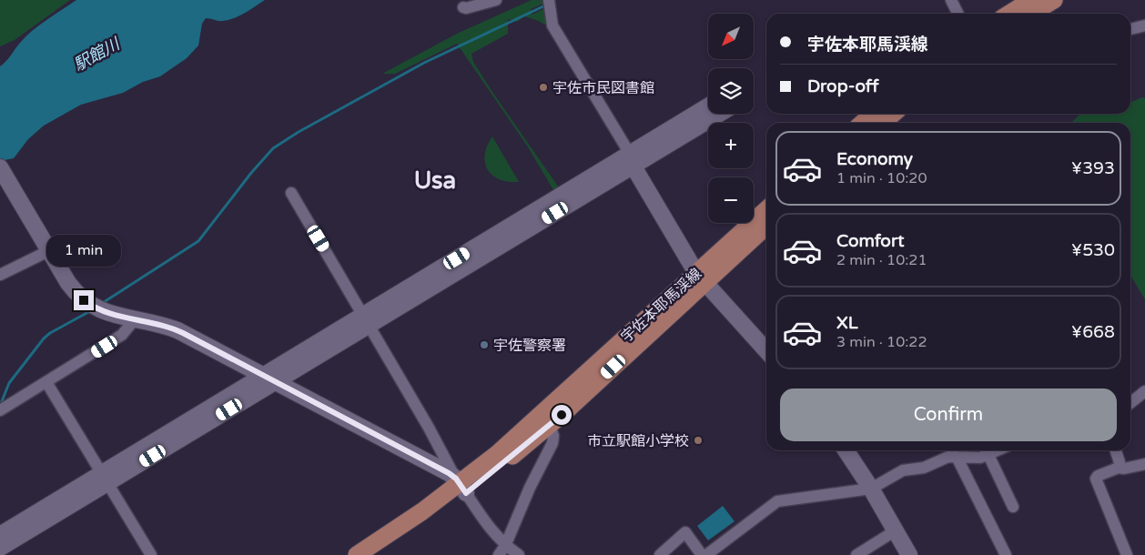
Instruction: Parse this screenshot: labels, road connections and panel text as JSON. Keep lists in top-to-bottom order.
{
  "streets": {
    "main road": ["宇佐本耶馬渓線"]
  },
  "districts": ["Usa"],
  "water": ["駅館川"],
  "places": ["宇佐市民図書館", "宇佐警察署", "市立駅館小学校"],
  "north": "bottom left",
  "page": {
    "map_buttons": ["+", "−"],
    "banner": ["宇佐本耶馬渓線", "Drop-off"],
    "list": [
      {
        "name": "Economy",
        "note": "1 min · 10:20",
        "value": "¥393"
      },
      {
        "name": "Comfort",
        "note": "2 min · 10:21",
        "value": "¥530"
      },
      {
        "name": "XL",
        "note": "3 min · 10:22",
        "value": "¥668"
      }
    ],
    "bubble": "1 min",
    "buttons": "Confirm"
  }
}
